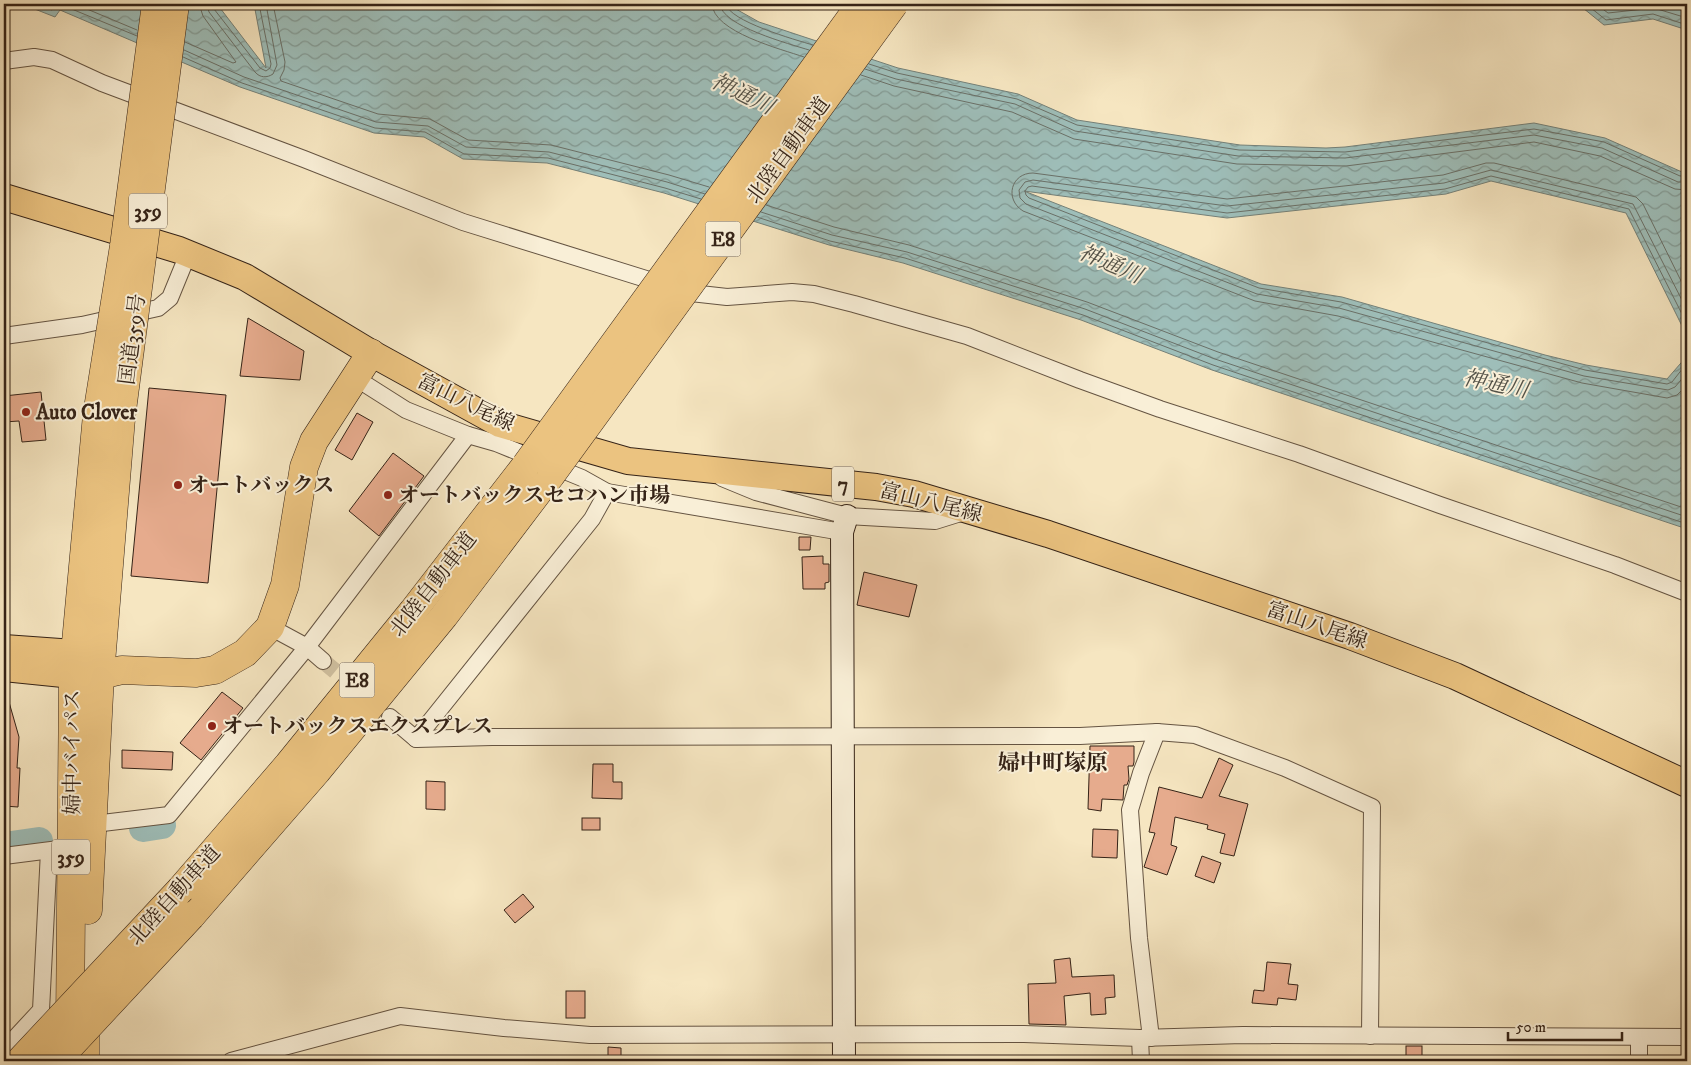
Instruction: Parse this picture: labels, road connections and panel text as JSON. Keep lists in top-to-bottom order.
{
  "streets": {
    "highway": [
      "北陸自動車道",
      "359",
      "E8",
      "国道359号",
      "婦中バイパス"
    ],
    "main road": ["富山八尾線", "7"]
  },
  "crossings": [
    ["国道359号", "婦中バイパス"]
  ],
  "districts": ["婦中町塚原"],
  "water": ["神通川"],
  "places": [
    "Auto Clover",
    "オートバックス",
    "オートバックスセコハン市場",
    "オートバックスエクスプレス"
  ],
  "scale_bar": "50 m"
}
